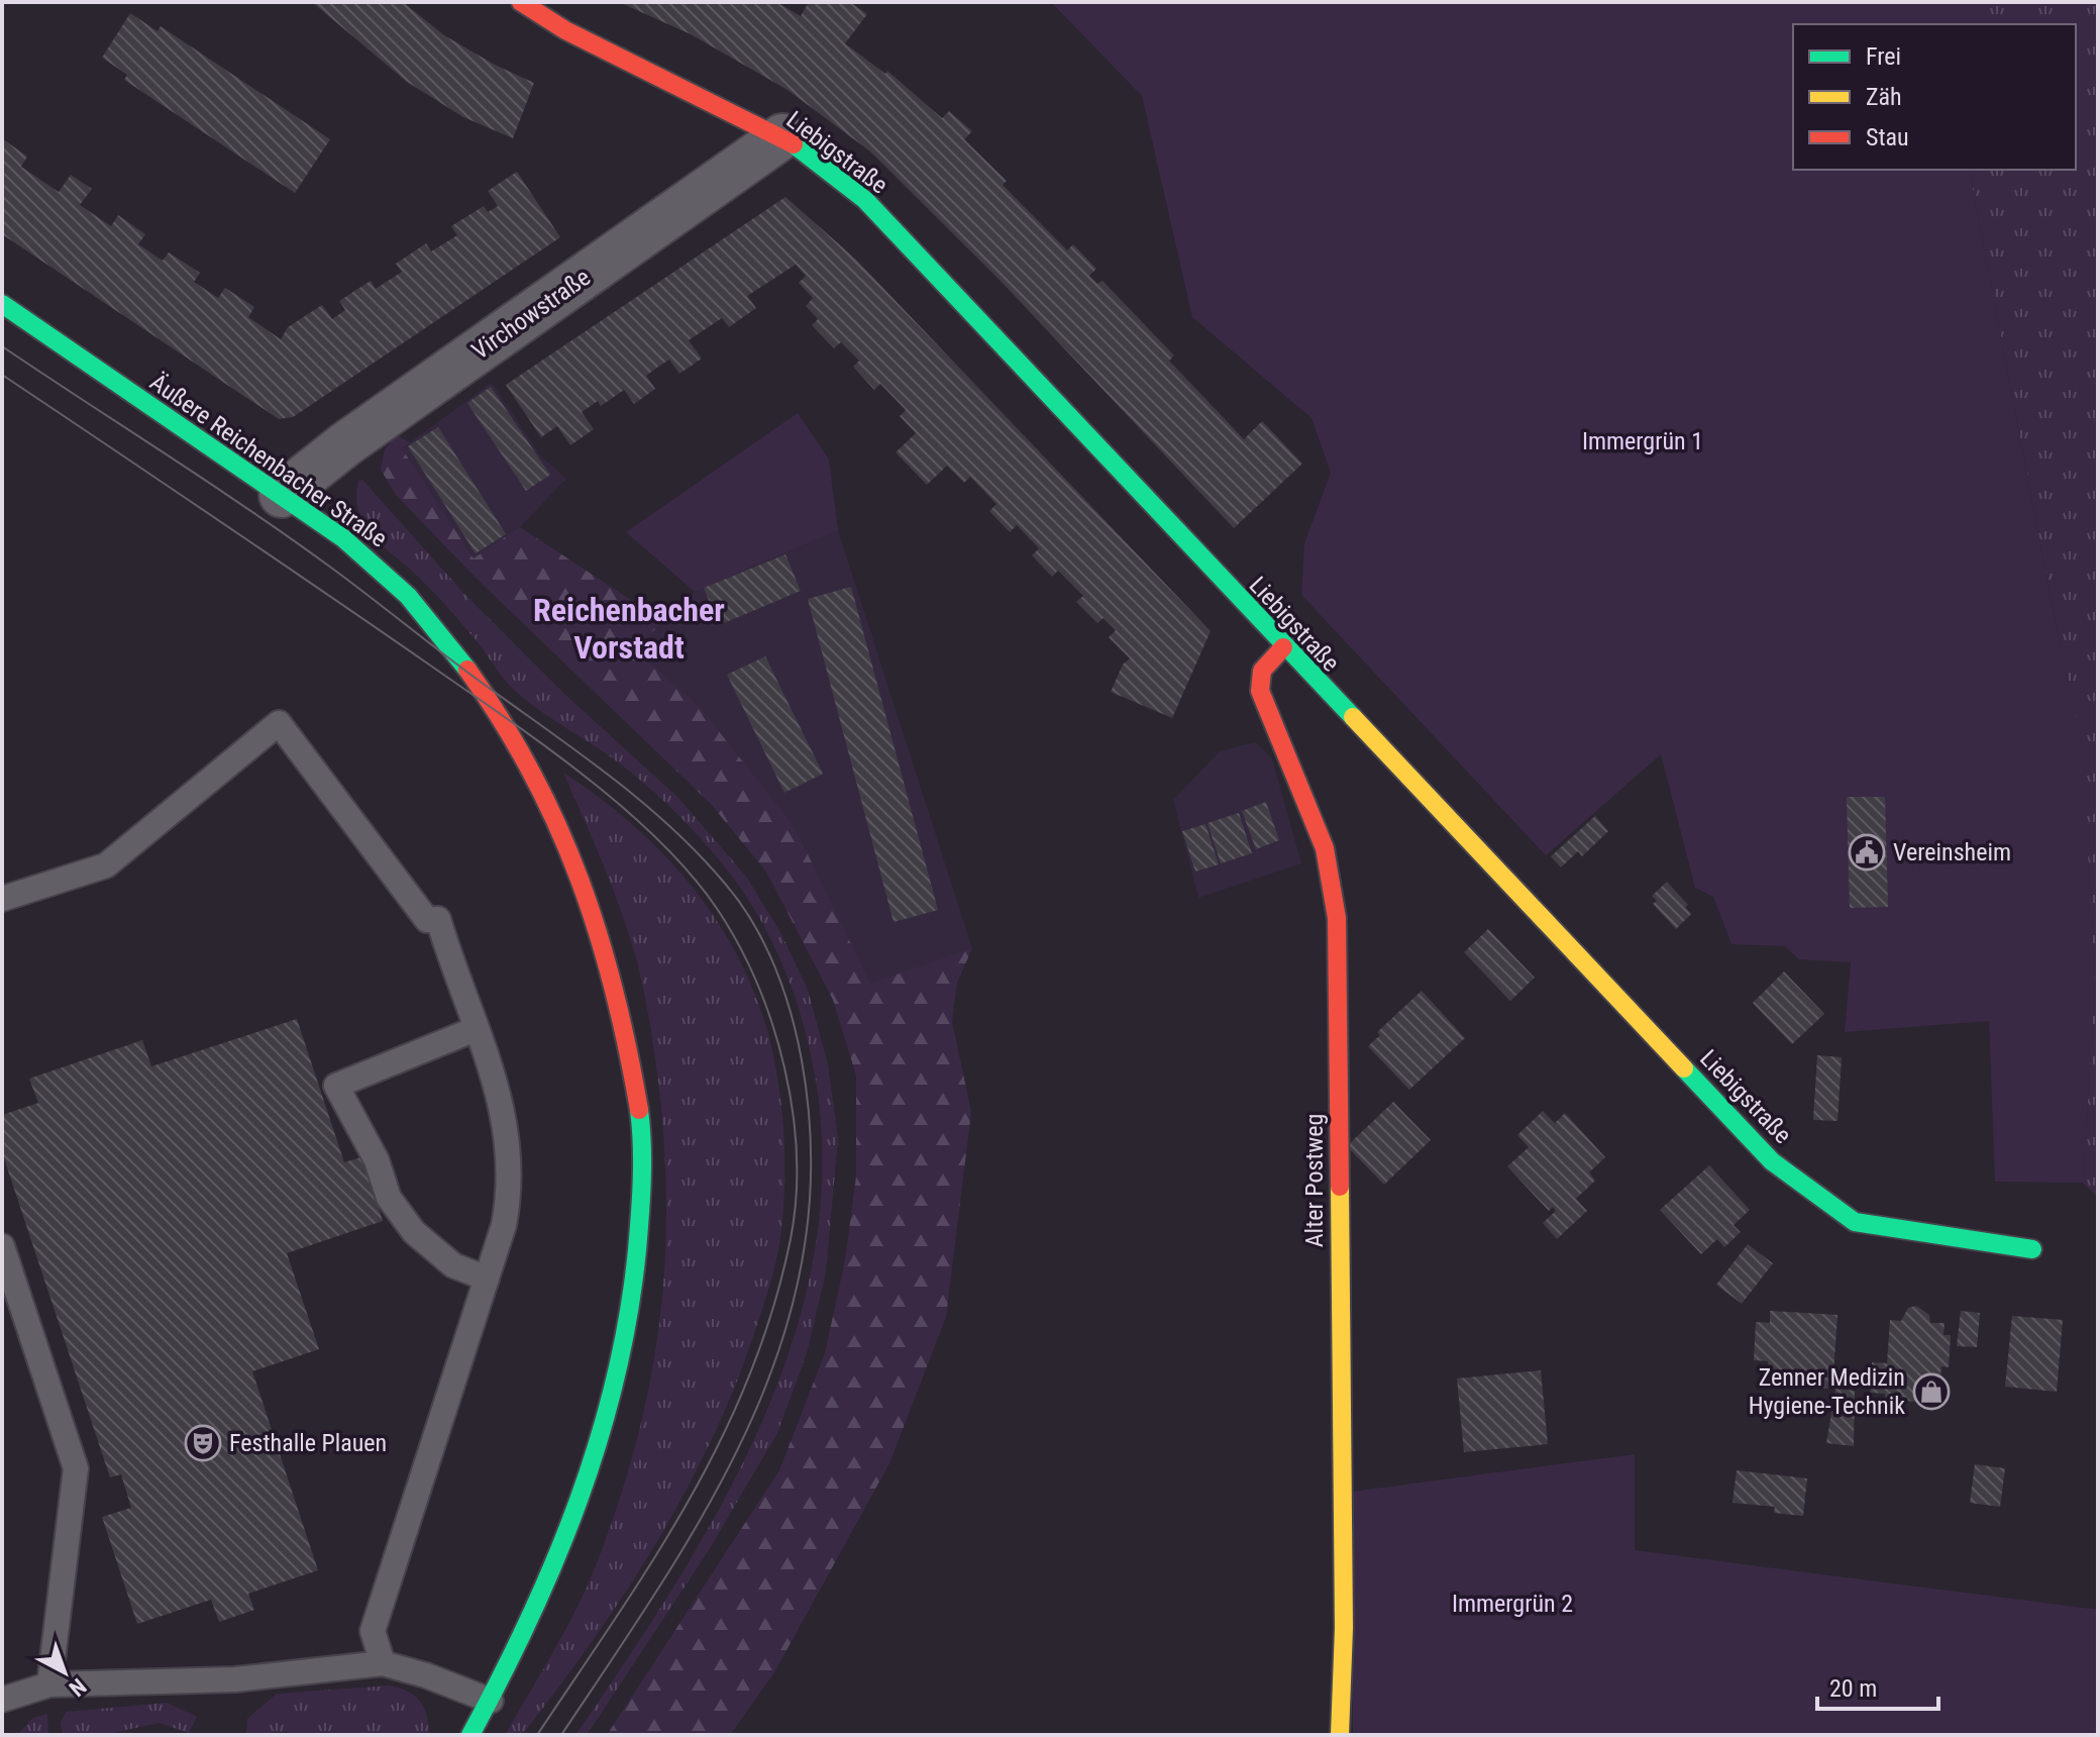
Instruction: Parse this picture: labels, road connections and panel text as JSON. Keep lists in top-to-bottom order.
{
  "streets": {
    "street": [
      "Liebigstraße",
      "Virchowstraße",
      "Äußere Reichenbacher Straße",
      "Alter Postweg"
    ]
  },
  "crossings": [
    ["Liebigstraße", "Virchowstraße"],
    ["Liebigstraße", "Alter Postweg"],
    ["Virchowstraße", "Äußere Reichenbacher Straße"]
  ],
  "districts": ["Reichenbacher Vorstadt"],
  "parks": ["Immergrün 1", "Immergrün 2"],
  "places": {
    "public building": ["Vereinsheim"],
    "shop": ["Zenner Medizin Hygiene-Technik"],
    "theatre": ["Festhalle Plauen"]
  },
  "legend": ["Frei", "Zäh", "Stau"],
  "scale_bar": "20 m",
  "north": "bottom right"
}
